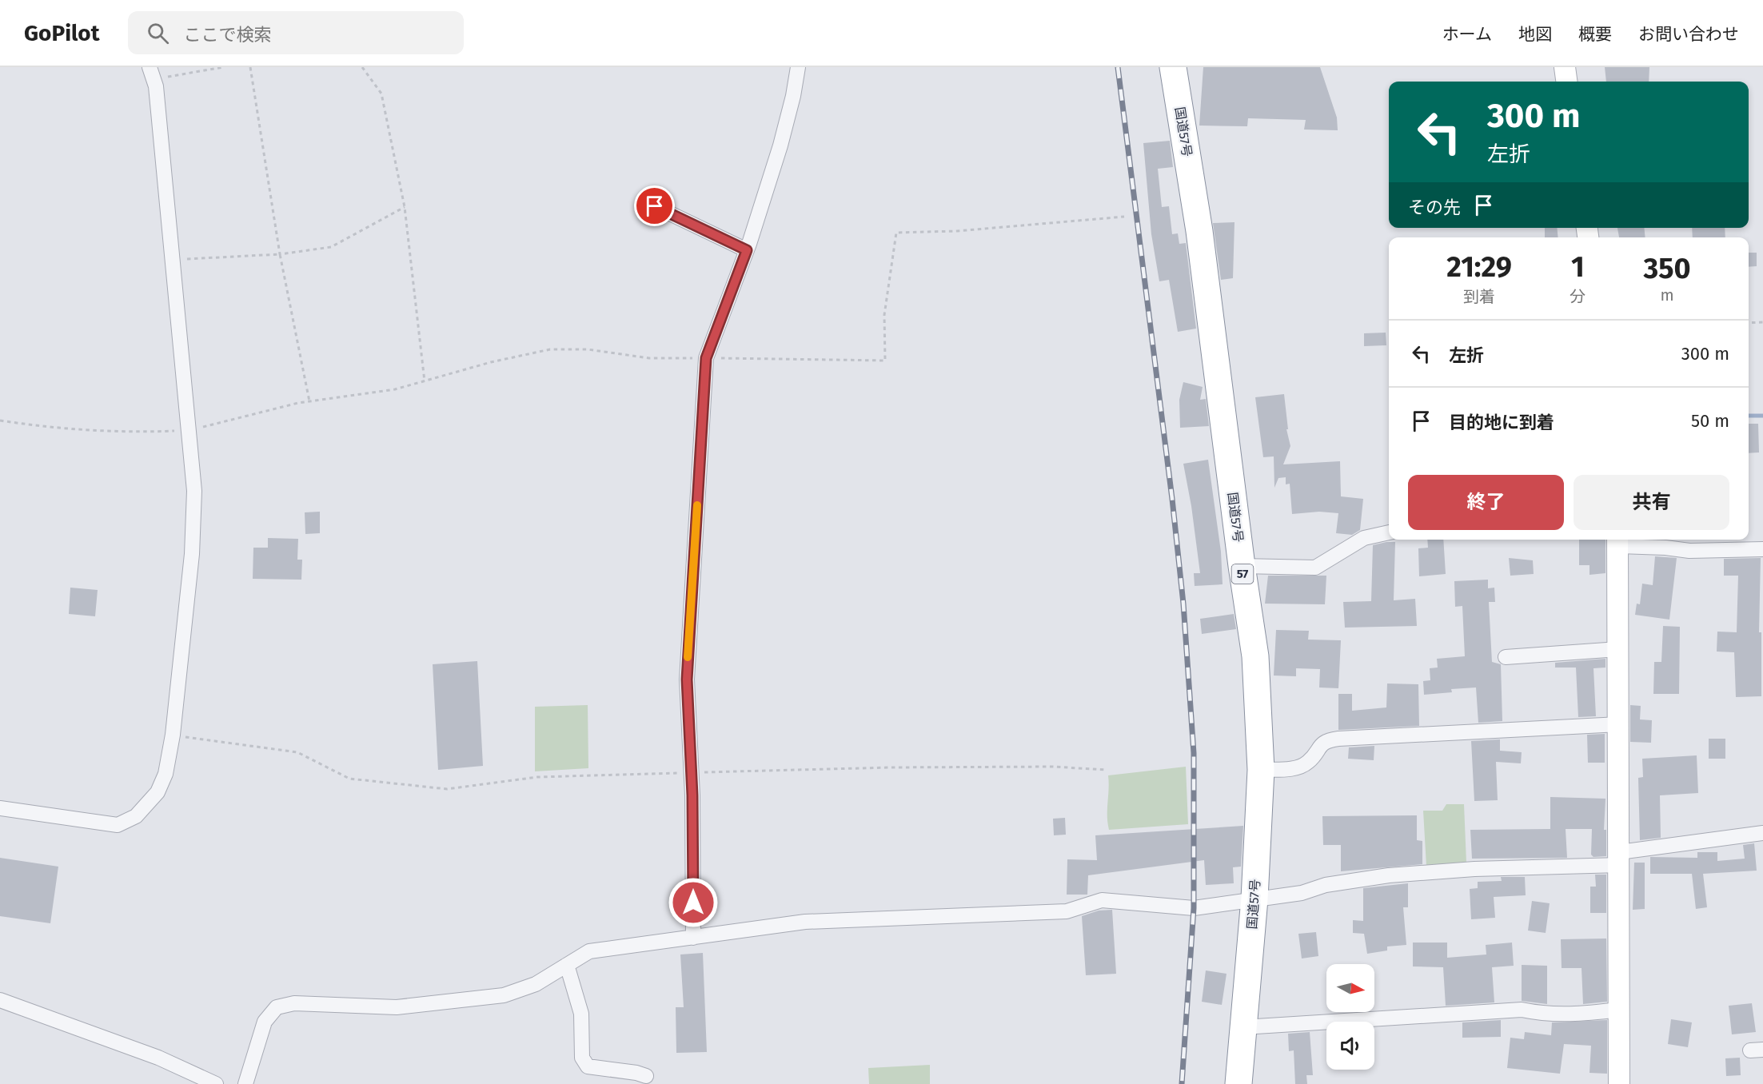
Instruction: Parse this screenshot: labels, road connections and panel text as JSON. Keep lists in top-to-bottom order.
{
  "streets": {
    "highway": ["国道57号", "57"]
  },
  "north": "right",
  "page": {
    "header": "GoPilot",
    "search": "ここで検索",
    "nav": [
      "ホーム",
      "地図",
      "概要",
      "お問い合わせ"
    ],
    "turn": ["300 m", "左折"],
    "then": "その先",
    "eta": [
      "21:29",
      "到着",
      "1",
      "分",
      "350",
      "m"
    ],
    "list": [
      {
        "name": "左折",
        "value": "300 m"
      },
      {
        "name": "目的地に到着",
        "value": "50 m"
      }
    ],
    "buttons": ["終了", "共有"]
  }
}
